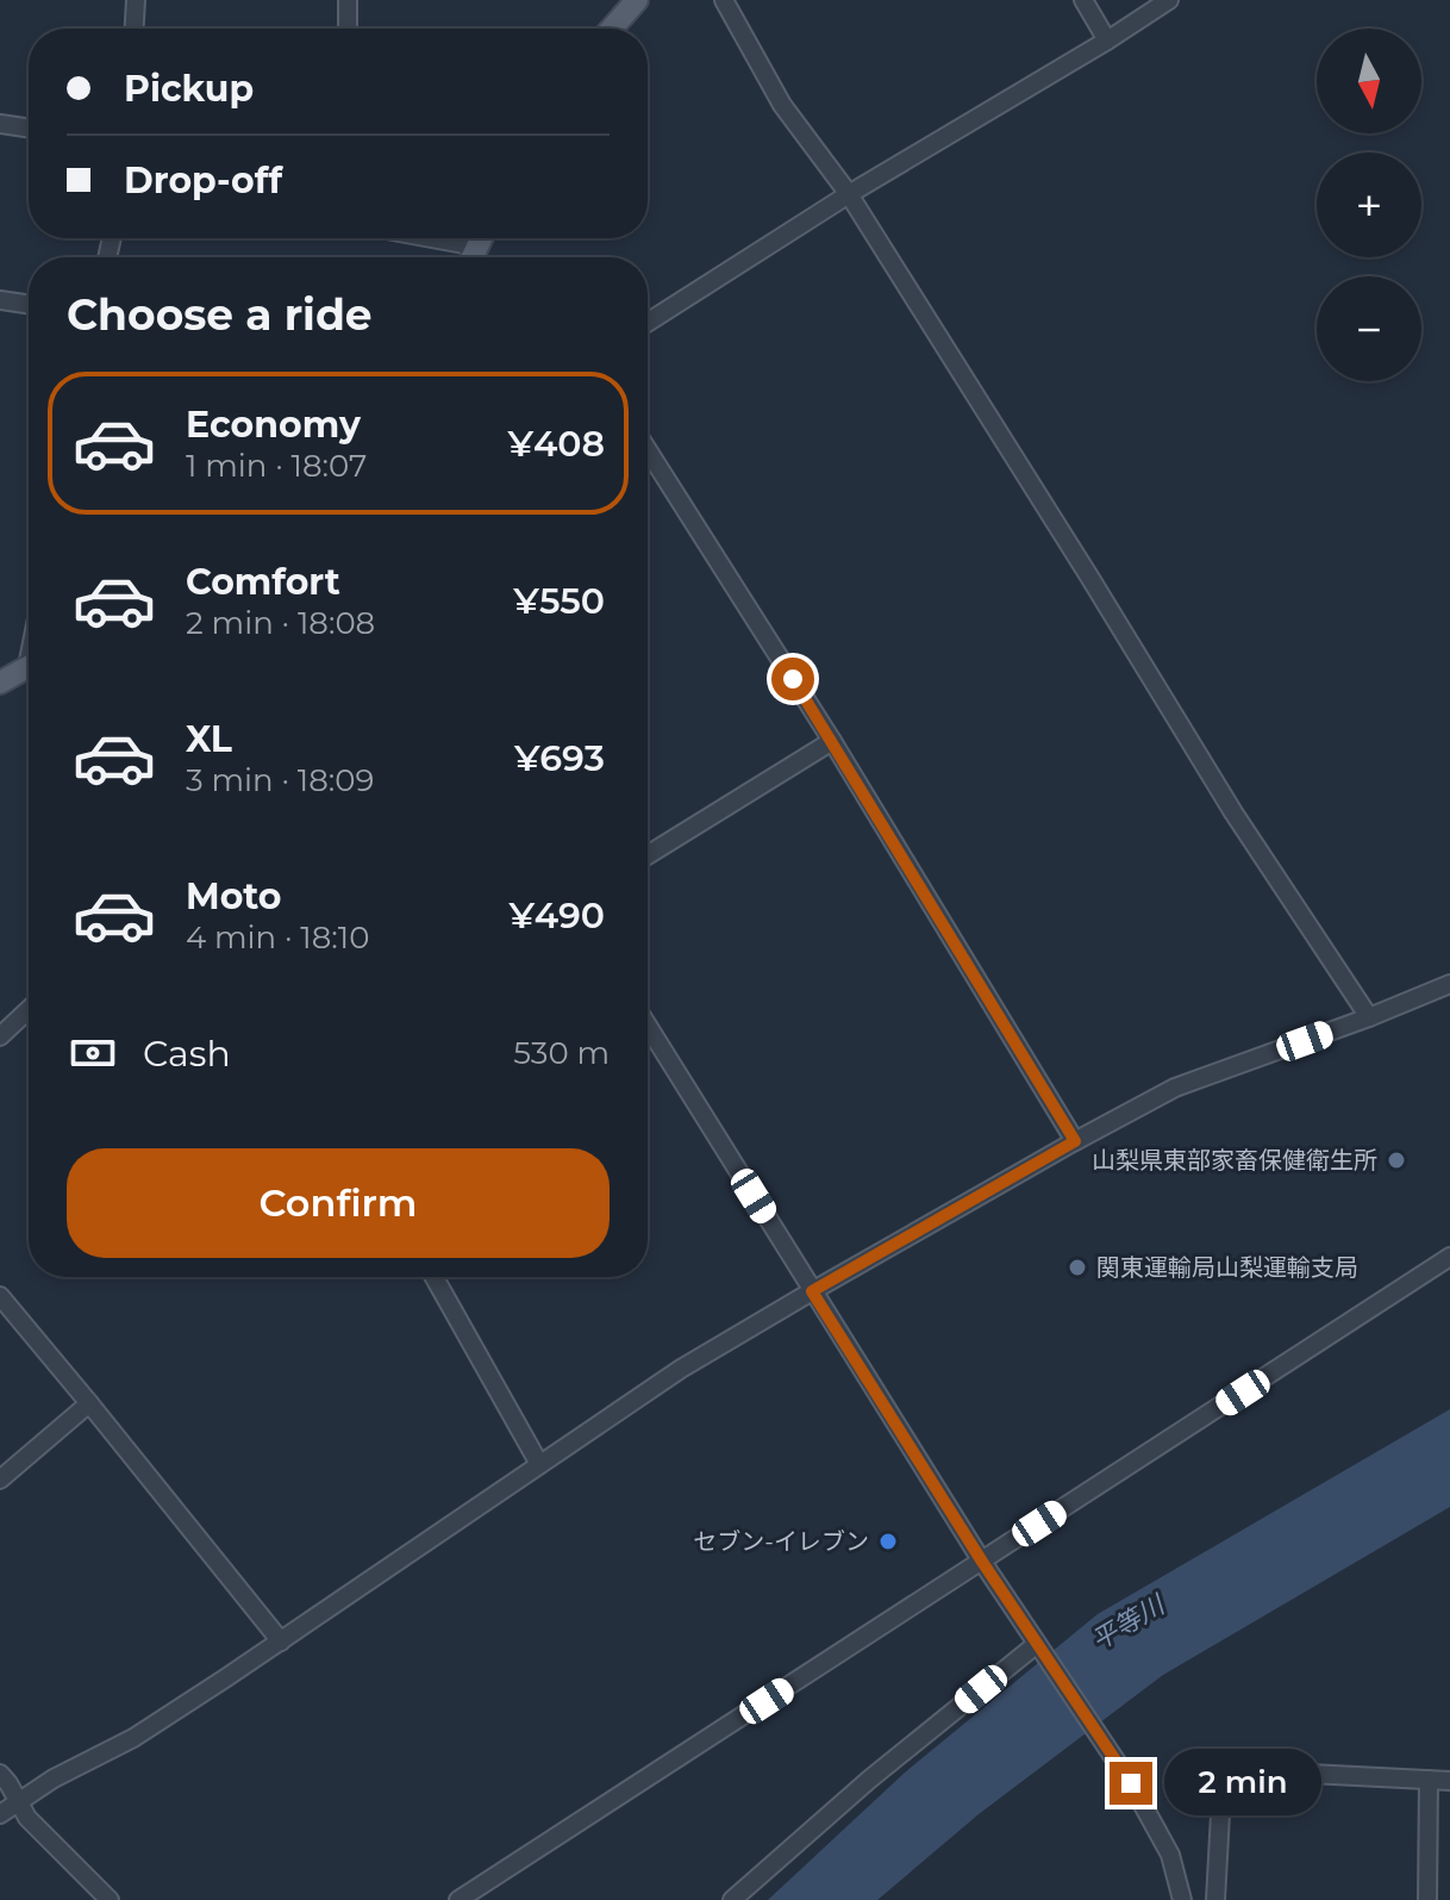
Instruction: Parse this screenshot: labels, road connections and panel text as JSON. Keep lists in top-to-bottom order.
{
  "water": ["平等川"],
  "places": ["山梨県東部家畜保健衛生所", "関東運輸局山梨運輸支局", "セブン-イレブン"],
  "north": "bottom",
  "page": {
    "map_buttons": ["+", "−"],
    "banner": ["Pickup", "Drop-off"],
    "heading": "Choose a ride",
    "list": [
      {
        "name": "Economy",
        "note": "1 min · 18:07",
        "value": "¥408"
      },
      {
        "name": "Comfort",
        "note": "2 min · 18:08",
        "value": "¥550"
      },
      {
        "name": "XL",
        "note": "3 min · 18:09",
        "value": "¥693"
      },
      {
        "name": "Moto",
        "note": "4 min · 18:10",
        "value": "¥490"
      }
    ],
    "pay": ["Cash", "530 m"],
    "buttons": "Confirm",
    "bubble": "2 min"
  }
}
